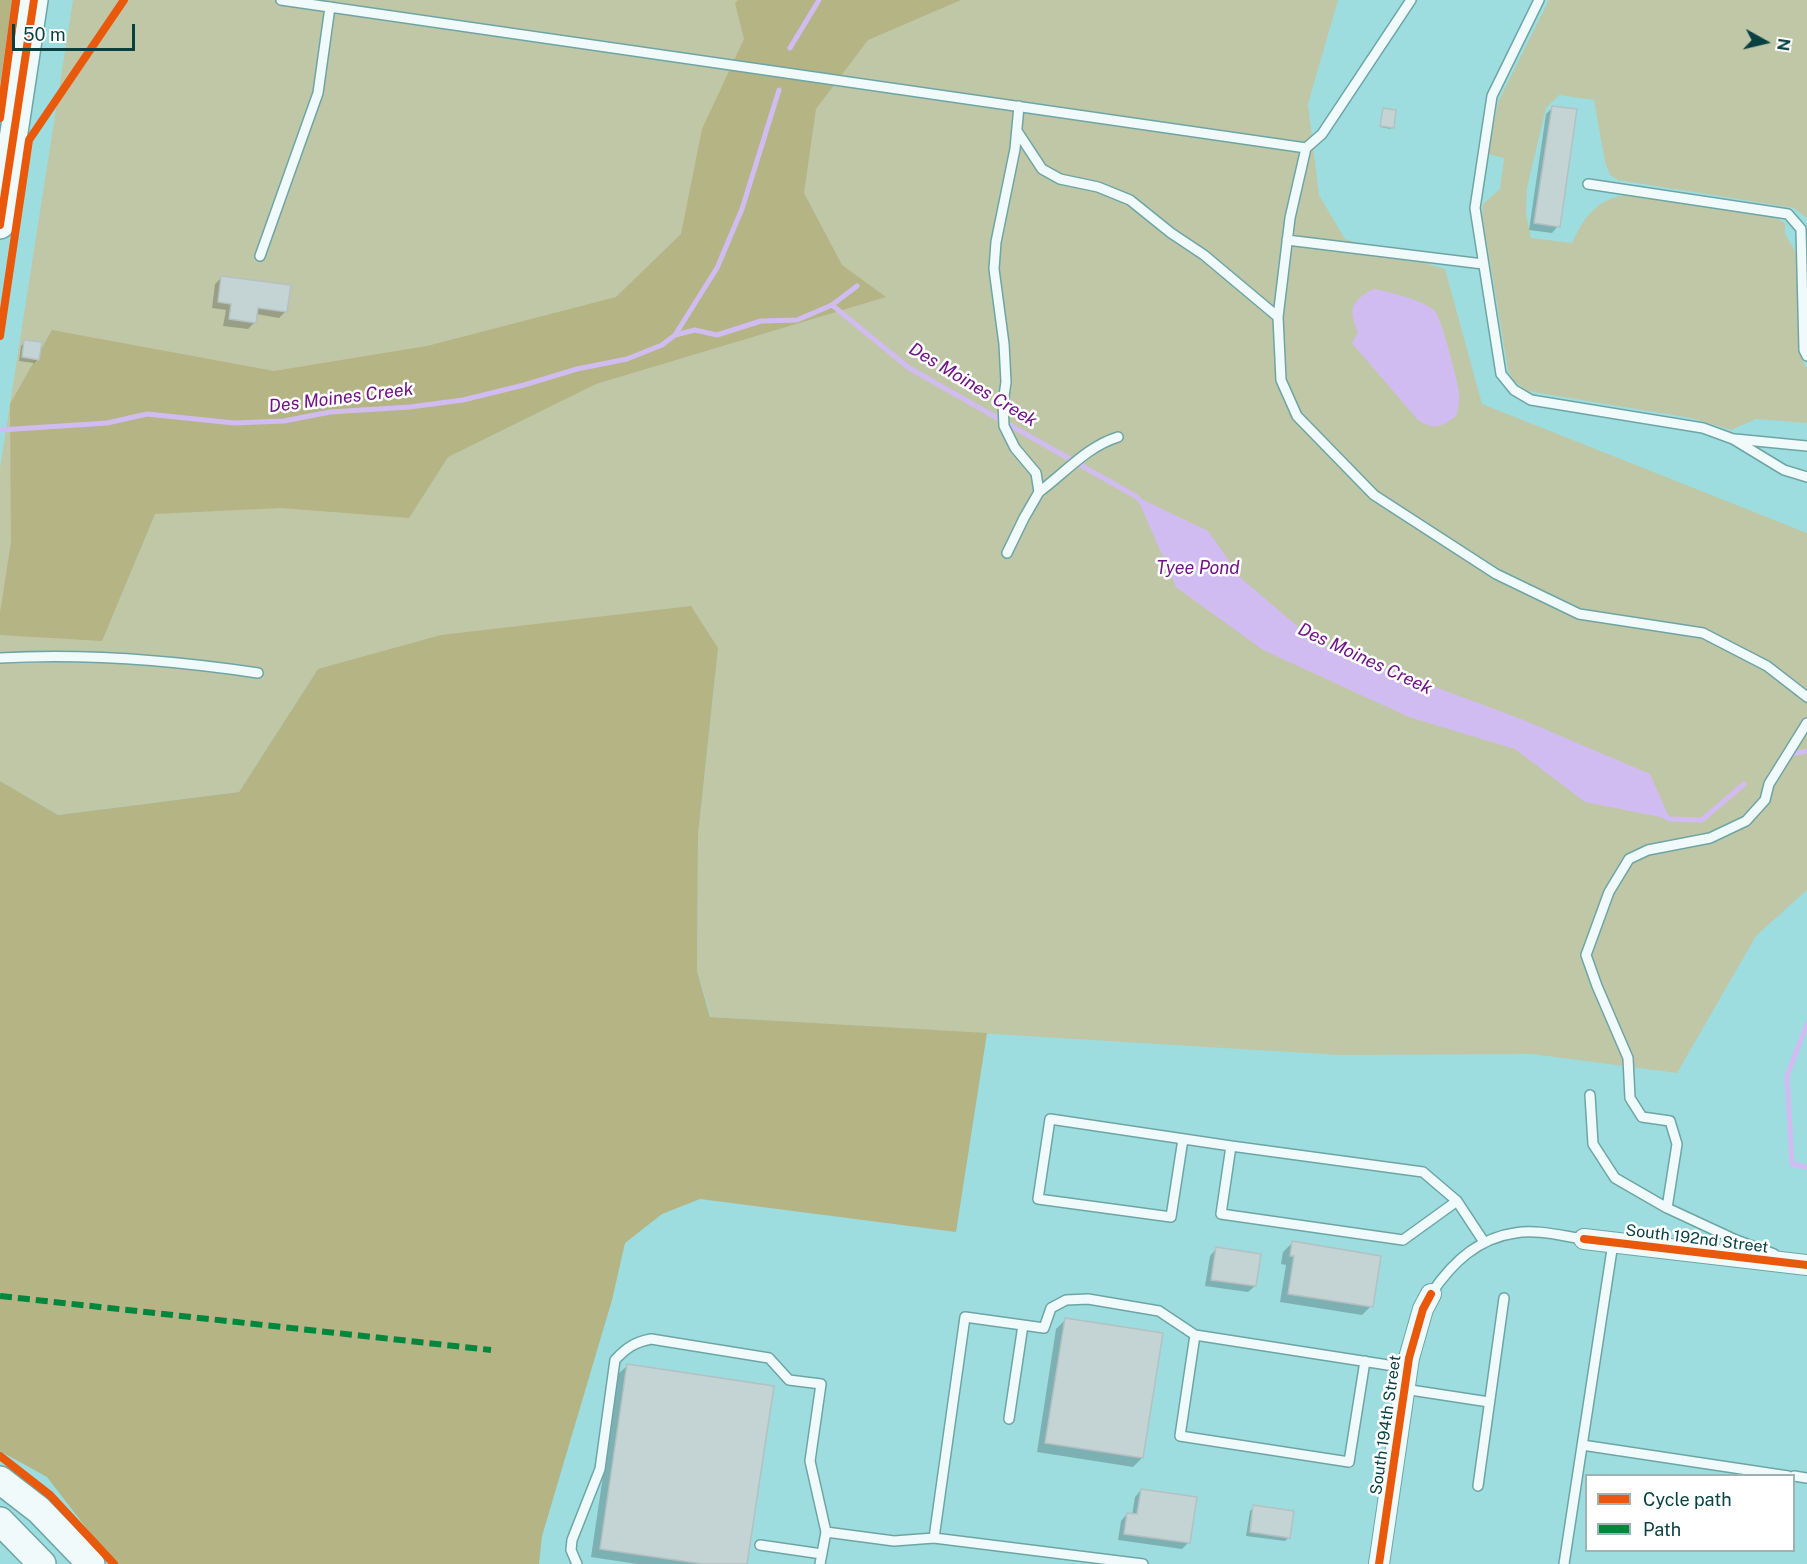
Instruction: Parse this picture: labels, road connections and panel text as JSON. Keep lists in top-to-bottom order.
{
  "streets": {
    "street": ["South 192nd Street", "South 194th Street"]
  },
  "water": ["Des Moines Creek", "Tyee Pond"],
  "legend": ["Cycle path", "Path"],
  "scale_bar": "50 m",
  "north": "right"
}
